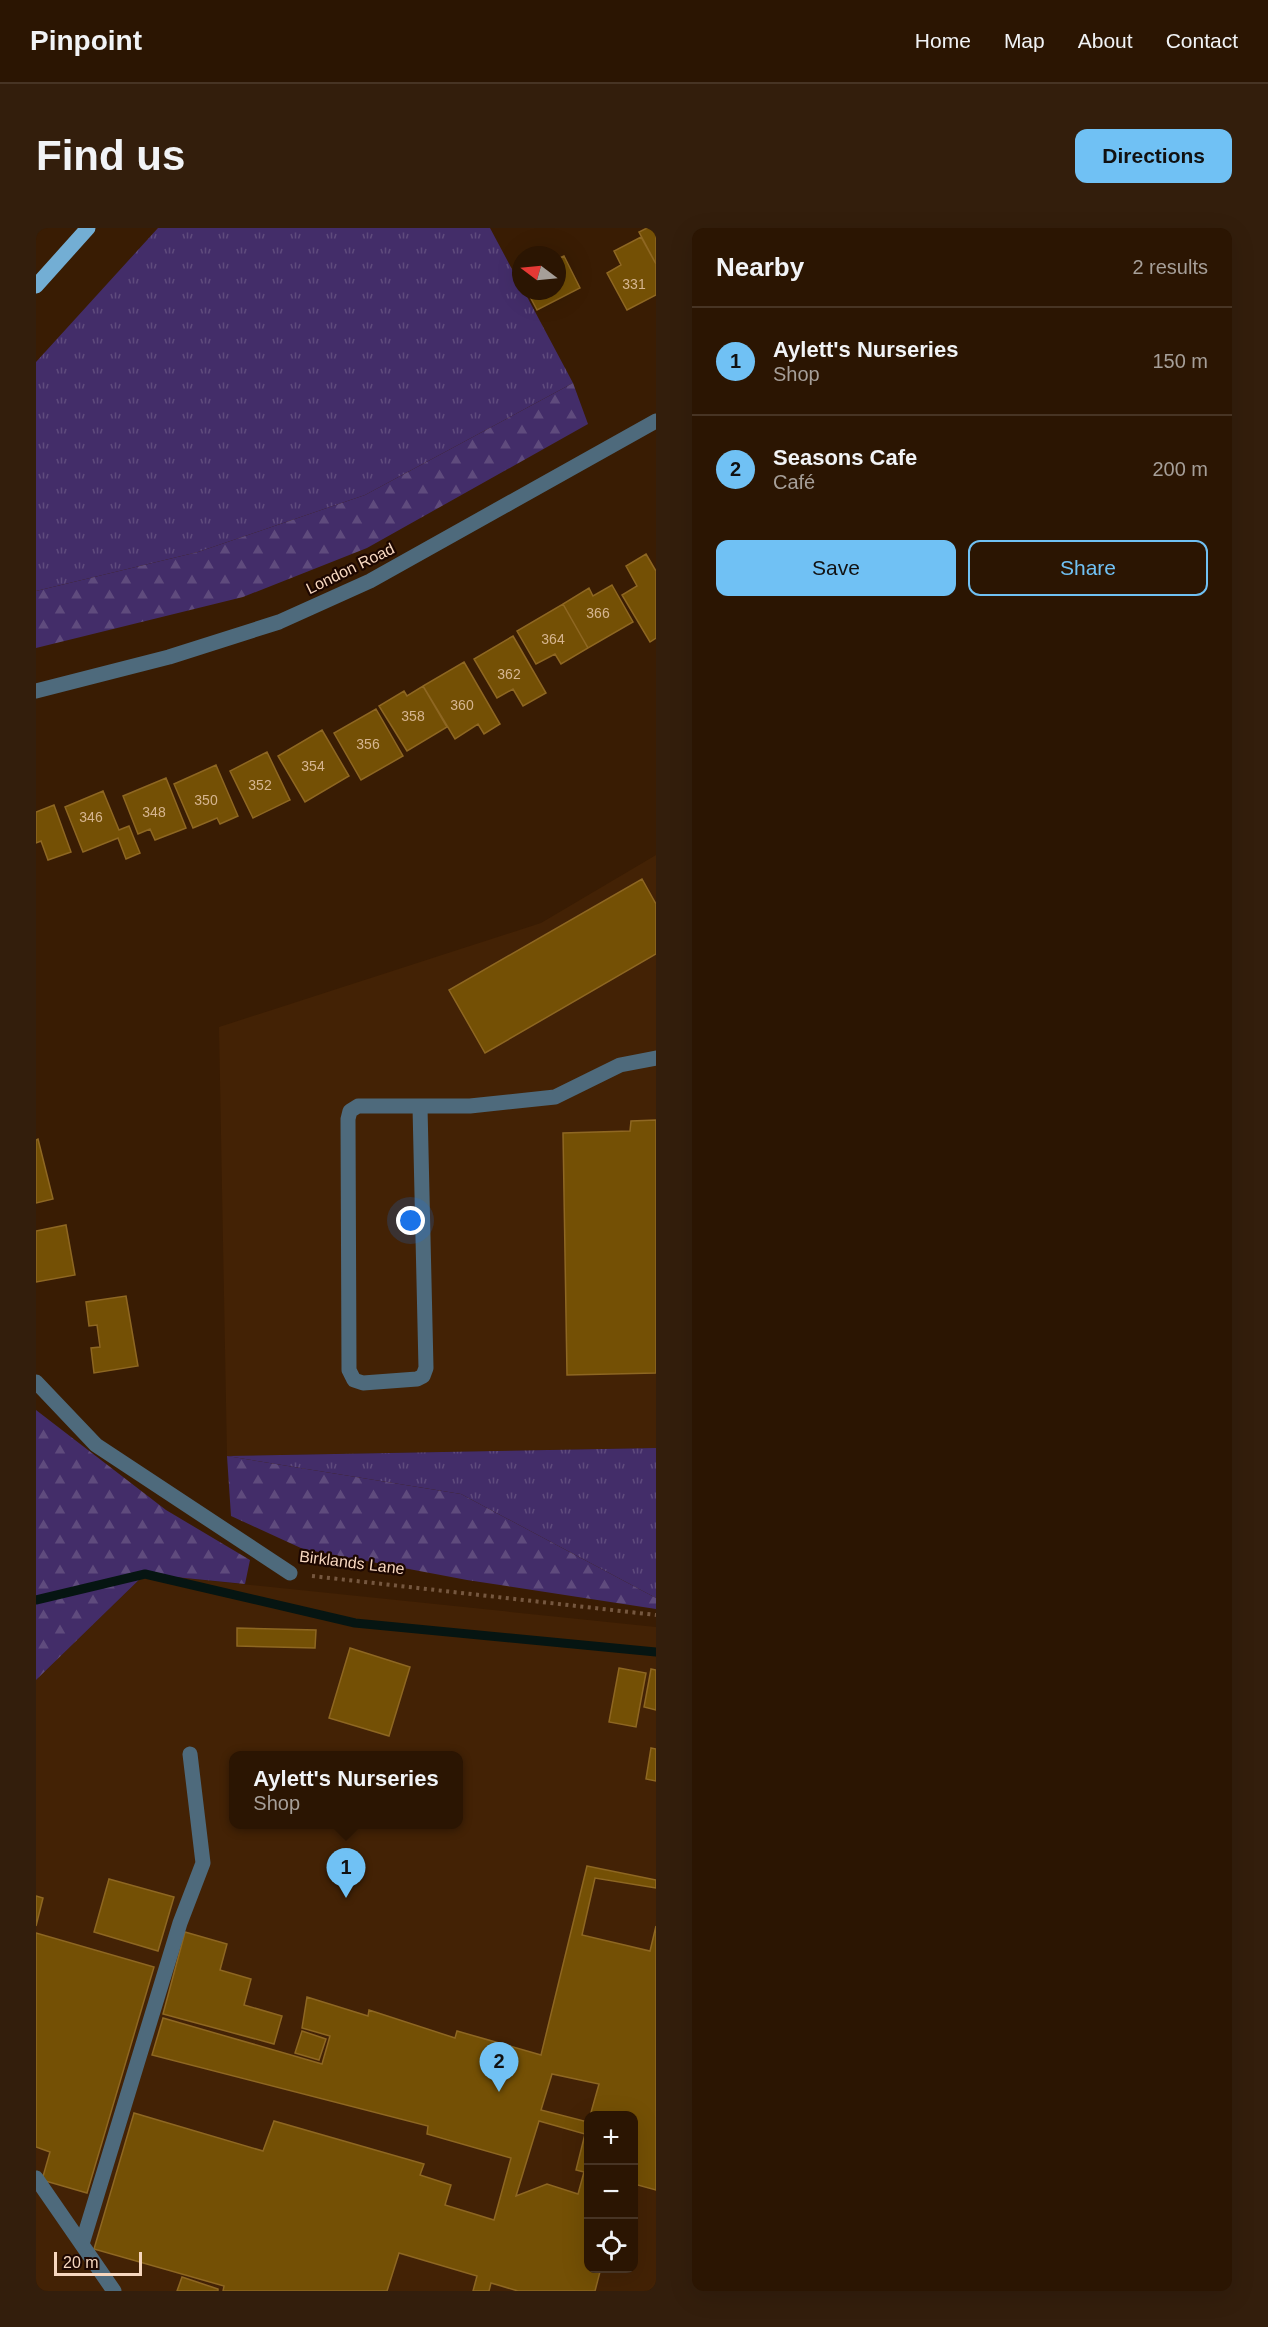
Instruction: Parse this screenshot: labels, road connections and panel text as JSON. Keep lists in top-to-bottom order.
{
  "streets": {
    "street": ["London Road", "Birklands Lane"]
  },
  "house_numbers": [
    "331",
    "366",
    "364",
    "362",
    "360",
    "358",
    "356",
    "354",
    "352",
    "350",
    "348",
    "346"
  ],
  "scale_bar": "20 m",
  "north": "left",
  "page": {
    "header": "Pinpoint",
    "nav": [
      "Home",
      "Map",
      "About",
      "Contact"
    ],
    "buttons": [
      "Directions",
      ["Save", "Share"]
    ],
    "title": "Find us",
    "heading": ["Nearby", "2 results"],
    "list": [
      {
        "mark": "1",
        "name": "Aylett's Nurseries",
        "note": "Shop",
        "value": "150 m"
      },
      {
        "mark": "2",
        "name": "Seasons Cafe",
        "note": "Café",
        "value": "200 m"
      }
    ],
    "popup": ["Aylett's Nurseries", "Shop"],
    "pins": ["1", "2"],
    "map_buttons": ["+", "−"],
    "scale": "20 m"
  }
}
